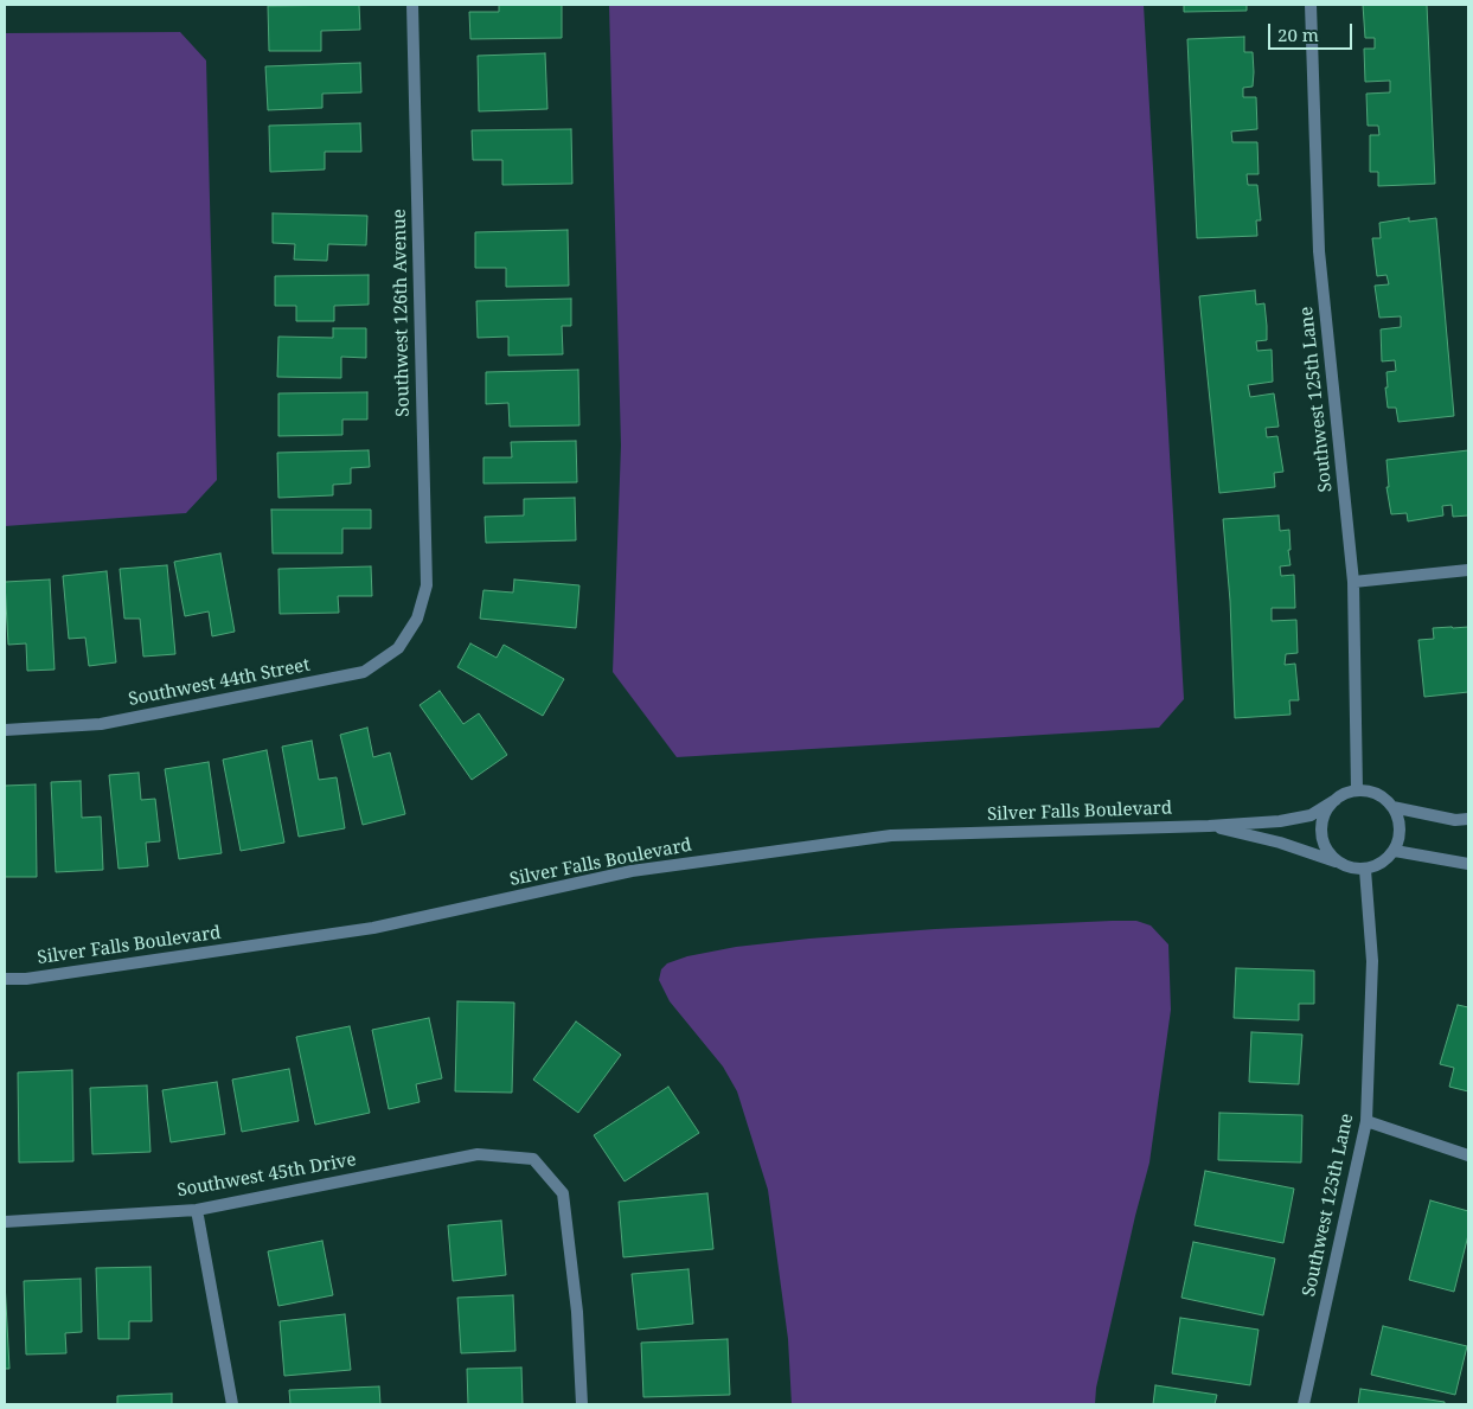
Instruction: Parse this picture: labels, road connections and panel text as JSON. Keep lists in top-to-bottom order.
{
  "streets": {
    "street": [
      "Southwest 126th Avenue",
      "Southwest 125th Lane",
      "Southwest 44th Street",
      "Silver Falls Boulevard",
      "Southwest 45th Drive"
    ]
  },
  "crossings": [
    ["Southwest 126th Avenue", "Southwest 44th Street"],
    ["Southwest 125th Lane", "Silver Falls Boulevard"]
  ],
  "scale_bar": "20 m"
}
